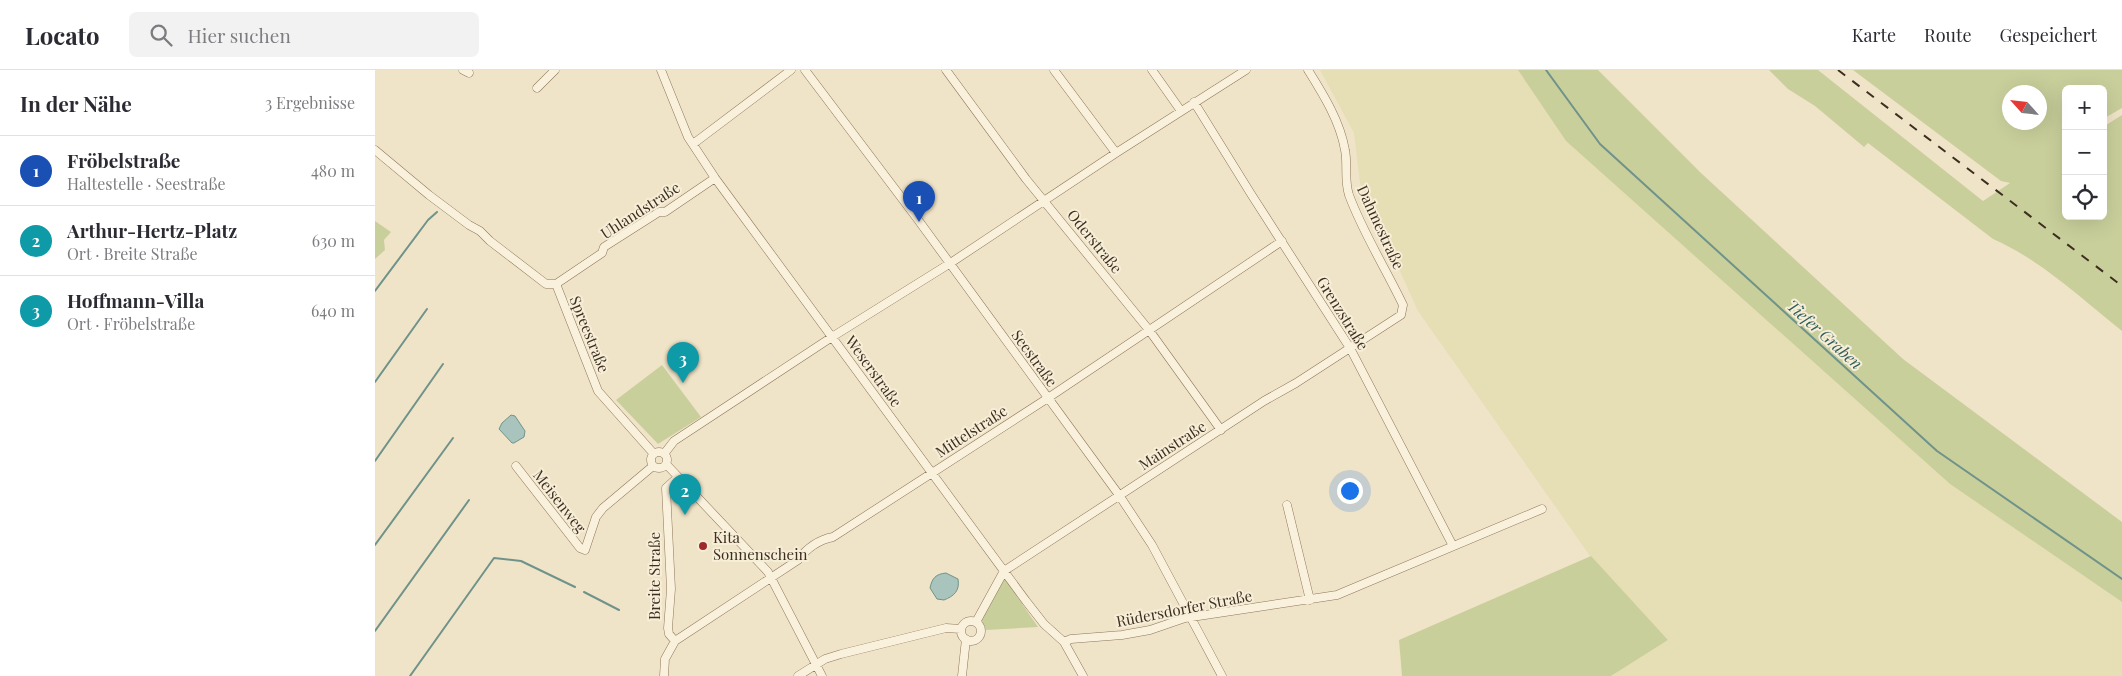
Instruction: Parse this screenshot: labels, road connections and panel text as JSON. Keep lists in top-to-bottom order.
{
  "streets": {
    "street": [
      "Uhlandstraße",
      "Dahmestraße",
      "Oderstraße",
      "Grenzstraße",
      "Spreestraße",
      "Seestraße",
      "Weserstraße",
      "Mittelstraße",
      "Mainstraße",
      "Meisenweg",
      "Breite Straße",
      "Rüdersdorfer Straße"
    ]
  },
  "crossings": [
    ["Uhlandstraße", "Spreestraße"],
    ["Uhlandstraße", "Weserstraße"],
    ["Dahmestraße", "Mainstraße"],
    ["Oderstraße", "Mittelstraße"],
    ["Oderstraße", "Mainstraße"],
    ["Grenzstraße", "Mittelstraße"],
    ["Grenzstraße", "Mainstraße"],
    ["Grenzstraße", "Rüdersdorfer Straße"],
    ["Spreestraße", "Meisenweg"],
    ["Seestraße", "Mittelstraße"],
    ["Seestraße", "Mainstraße"],
    ["Seestraße", "Rüdersdorfer Straße"],
    ["Weserstraße", "Mittelstraße"],
    ["Weserstraße", "Mainstraße"],
    ["Weserstraße", "Rüdersdorfer Straße"],
    ["Mittelstraße", "Breite Straße"]
  ],
  "water": ["Tiefer Graben"],
  "places": ["Kita Sonnenschein"],
  "north": "top left",
  "page": {
    "header": "Locato",
    "search": "Hier suchen",
    "nav": ["Karte", "Route", "Gespeichert"],
    "heading": ["In der Nähe", "3 Ergebnisse"],
    "map_buttons": ["+", "−"],
    "list": [
      {
        "mark": "1",
        "name": "Fröbelstraße",
        "note": "Haltestelle · Seestraße",
        "value": "480 m"
      },
      {
        "mark": "2",
        "name": "Arthur-Hertz-Platz",
        "note": "Ort · Breite Straße",
        "value": "630 m"
      },
      {
        "mark": "3",
        "name": "Hoffmann-Villa",
        "note": "Ort · Fröbelstraße",
        "value": "640 m"
      }
    ],
    "pins": ["1", "3", "2"]
  }
}
